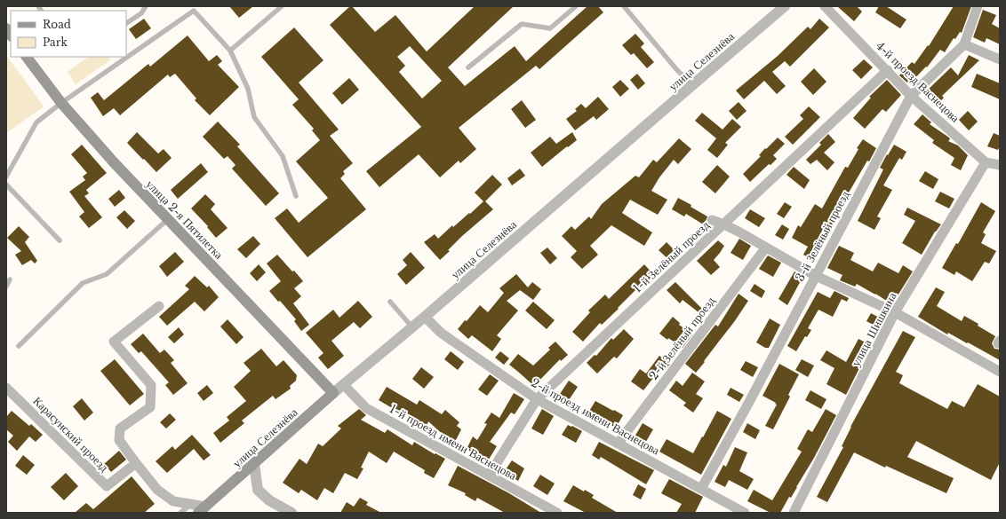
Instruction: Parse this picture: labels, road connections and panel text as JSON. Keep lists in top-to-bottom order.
{
  "streets": {
    "main road": ["улица Селезнёва", "улица 2-я Пятилетка"],
    "street": [
      "4-й проезд Васнецова",
      "3-й Зелёный проезд",
      "1-й Зелёный проезд",
      "улица Шишкина",
      "2-й Зелёный проезд",
      "2-й проезд имени Васнецова",
      "Карасунский проезд",
      "1-й проезд имени Васнецова"
    ]
  },
  "crossings": [
    ["улица Селезнёва", "улица 2-я Пятилетка"],
    ["улица Селезнёва", "2-й проезд имени Васнецова"],
    ["улица Селезнёва", "1-й проезд имени Васнецова"],
    ["4-й проезд Васнецова", "3-й Зелёный проезд"],
    ["4-й проезд Васнецова", "1-й Зелёный проезд"],
    ["4-й проезд Васнецова", "улица Шишкина"],
    ["3-й Зелёный проезд", "2-й проезд имени Васнецова"],
    ["1-й Зелёный проезд", "2-й проезд имени Васнецова"],
    ["1-й Зелёный проезд", "1-й проезд имени Васнецова"],
    ["2-й Зелёный проезд", "2-й проезд имени Васнецова"]
  ],
  "legend": ["Road", "Park"]
}
